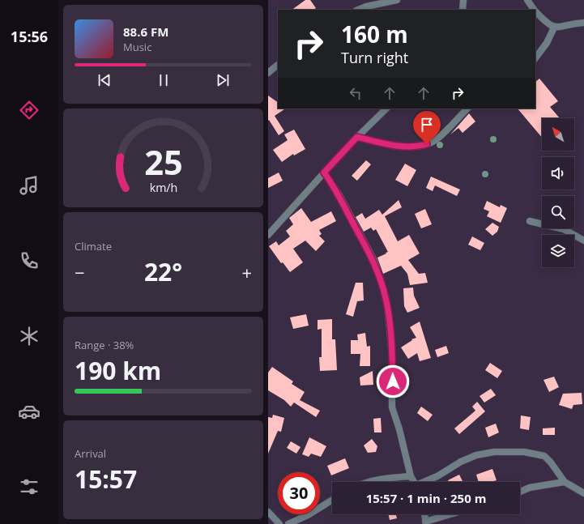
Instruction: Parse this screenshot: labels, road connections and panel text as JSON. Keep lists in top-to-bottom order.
{
  "north": "top left",
  "page": {
    "tabs": "15:56",
    "turn": ["160 m", "Turn right"],
    "song": ["88.6 FM", "Music"],
    "tile": [
      "Climate",
      ["Range · 38%", "190 km"],
      ["Arrival", "15:57"]
    ],
    "heat": ["−", "22°", "+"],
    "limit": "30",
    "trip": "15:57 · 1 min · 250 m",
    "gauge": ["25", "km/h"]
  }
}
